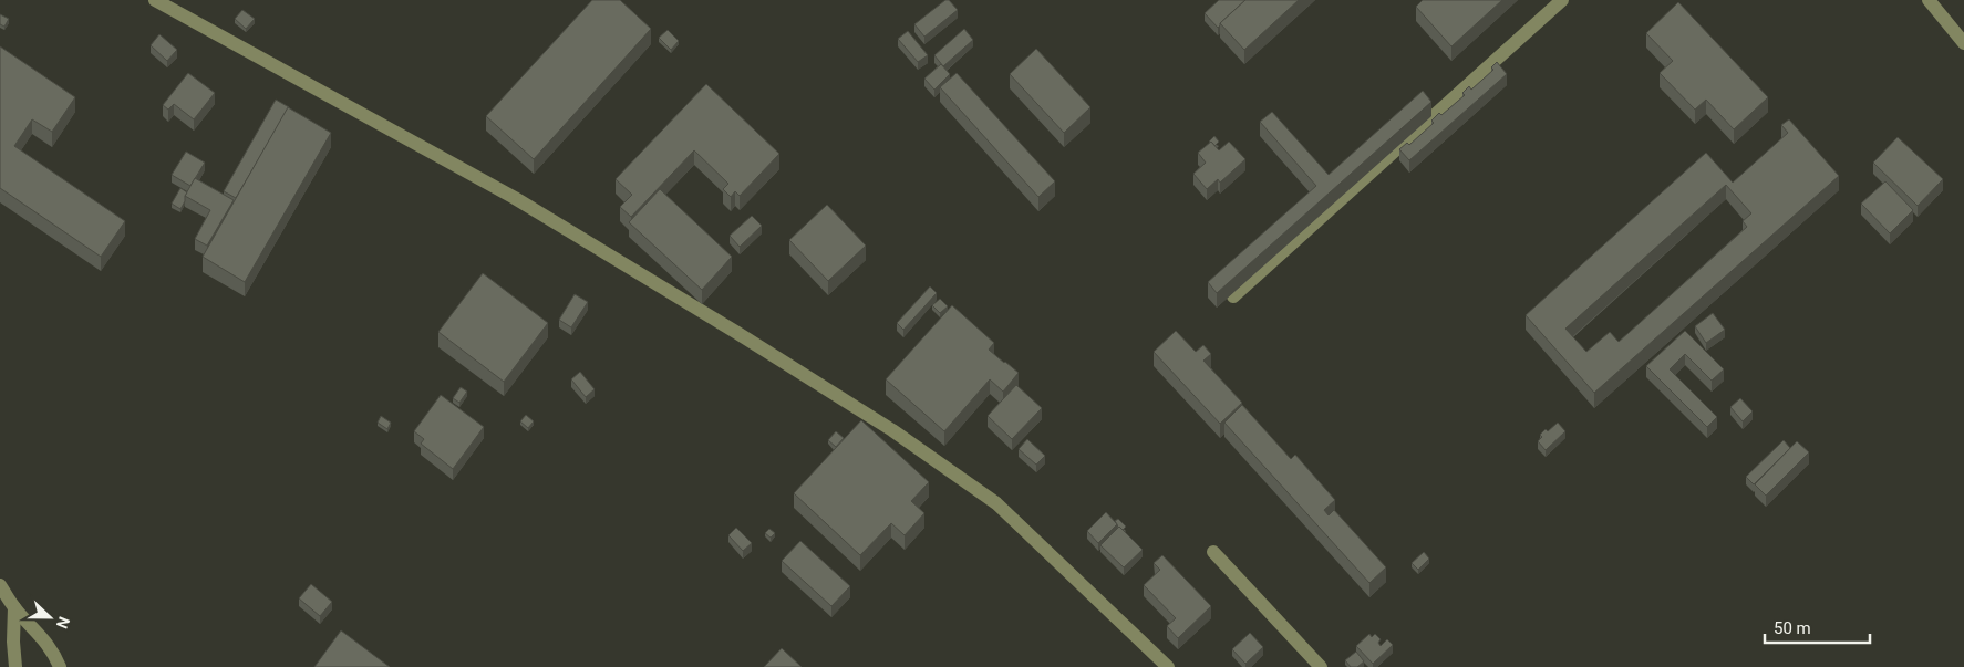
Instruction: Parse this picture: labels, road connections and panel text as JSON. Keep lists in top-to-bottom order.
{
  "scale_bar": "50 m",
  "north": "right"
}
